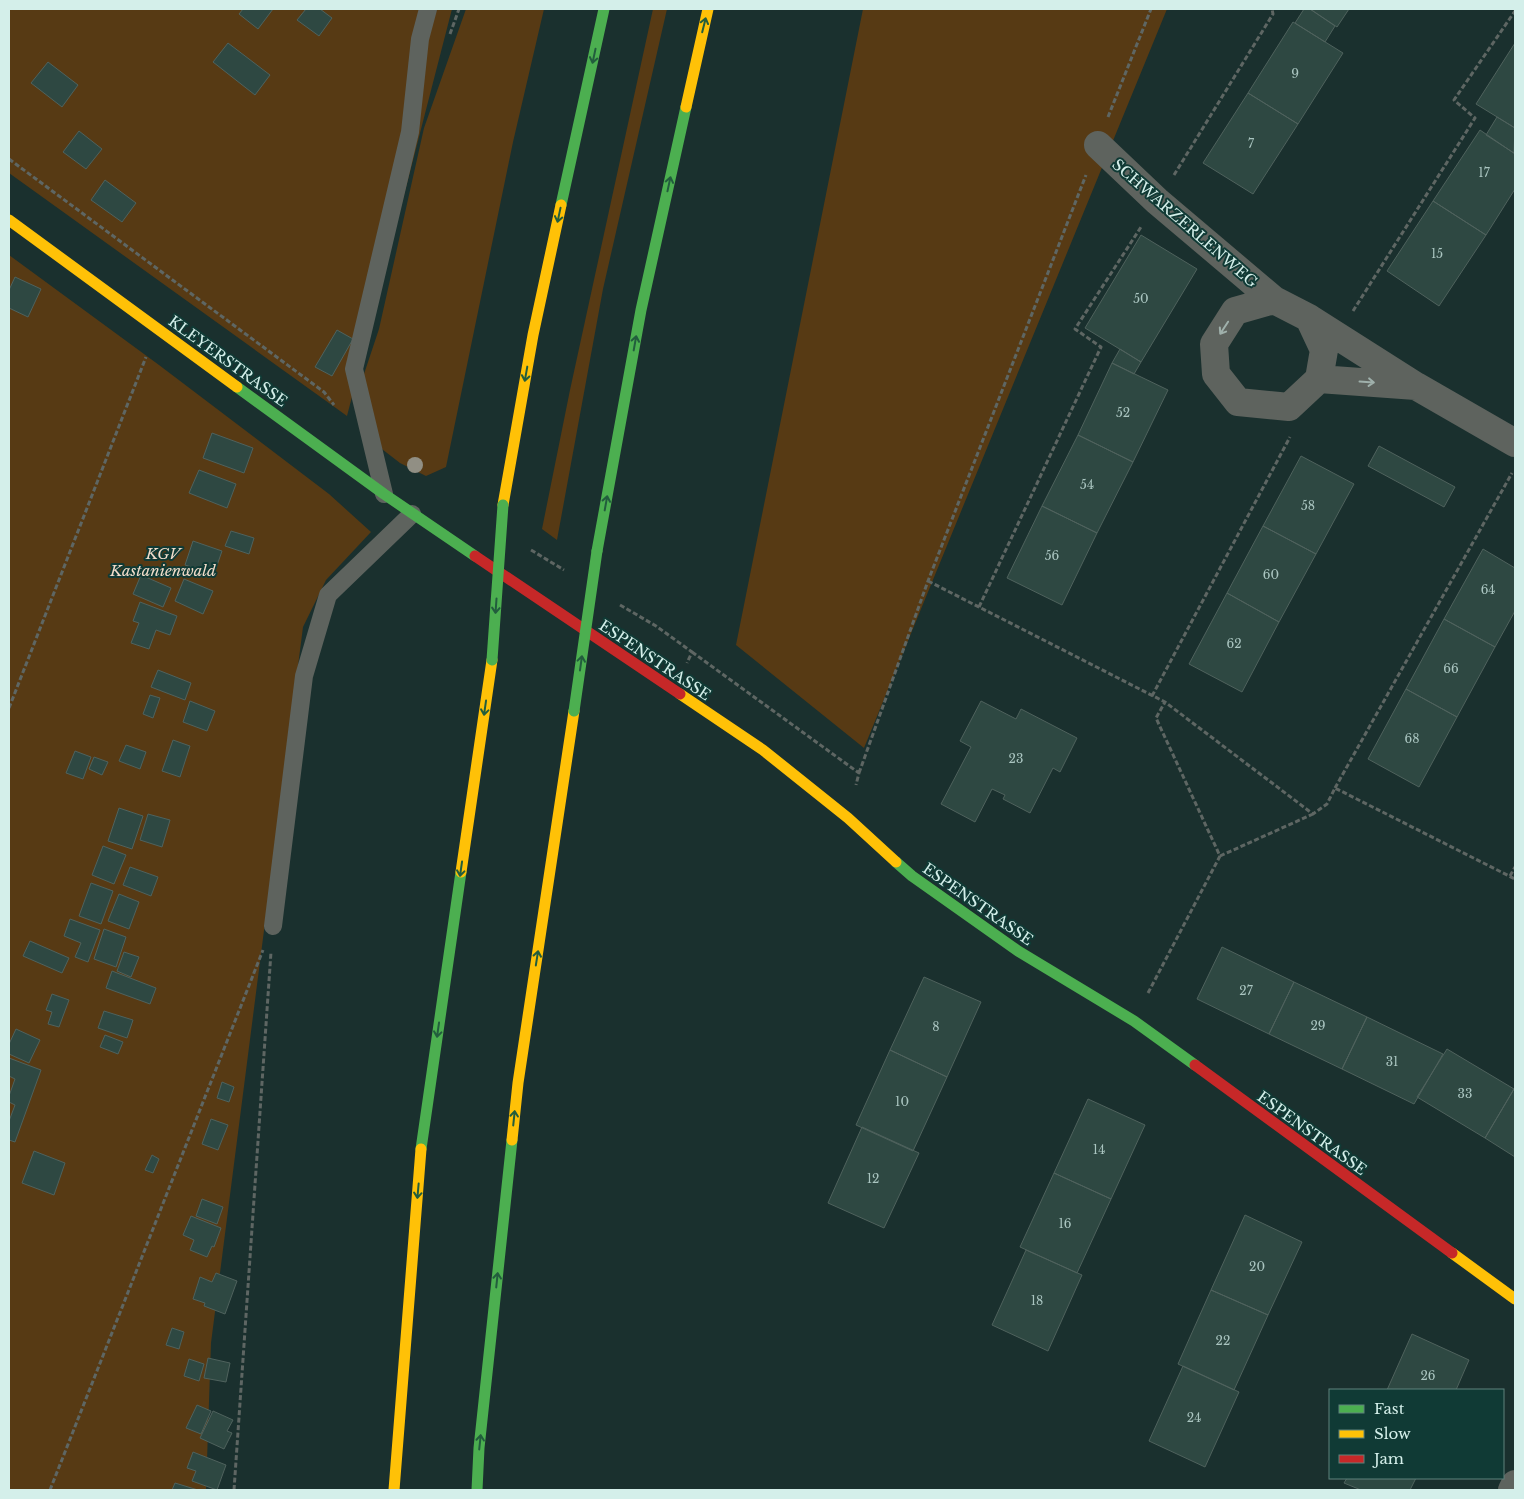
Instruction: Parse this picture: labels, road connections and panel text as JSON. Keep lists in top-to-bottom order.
{
  "streets": {
    "main road": ["KLEYERSTRASSE", "ESPENSTRASSE"],
    "street": ["SCHWARZERLENWEG"]
  },
  "crossings": [
    ["KLEYERSTRASSE", "ESPENSTRASSE"]
  ],
  "parks": ["KGV Kastanienwald"],
  "house_numbers": [
    "9",
    "7",
    "17",
    "15",
    "50",
    "52",
    "54",
    "58",
    "56",
    "60",
    "64",
    "62",
    "66",
    "68",
    "23",
    "27",
    "29",
    "8",
    "31",
    "33",
    "10",
    "14",
    "12",
    "16",
    "20",
    "18",
    "22",
    "26",
    "24"
  ],
  "legend": ["Fast", "Slow", "Jam"]
}
